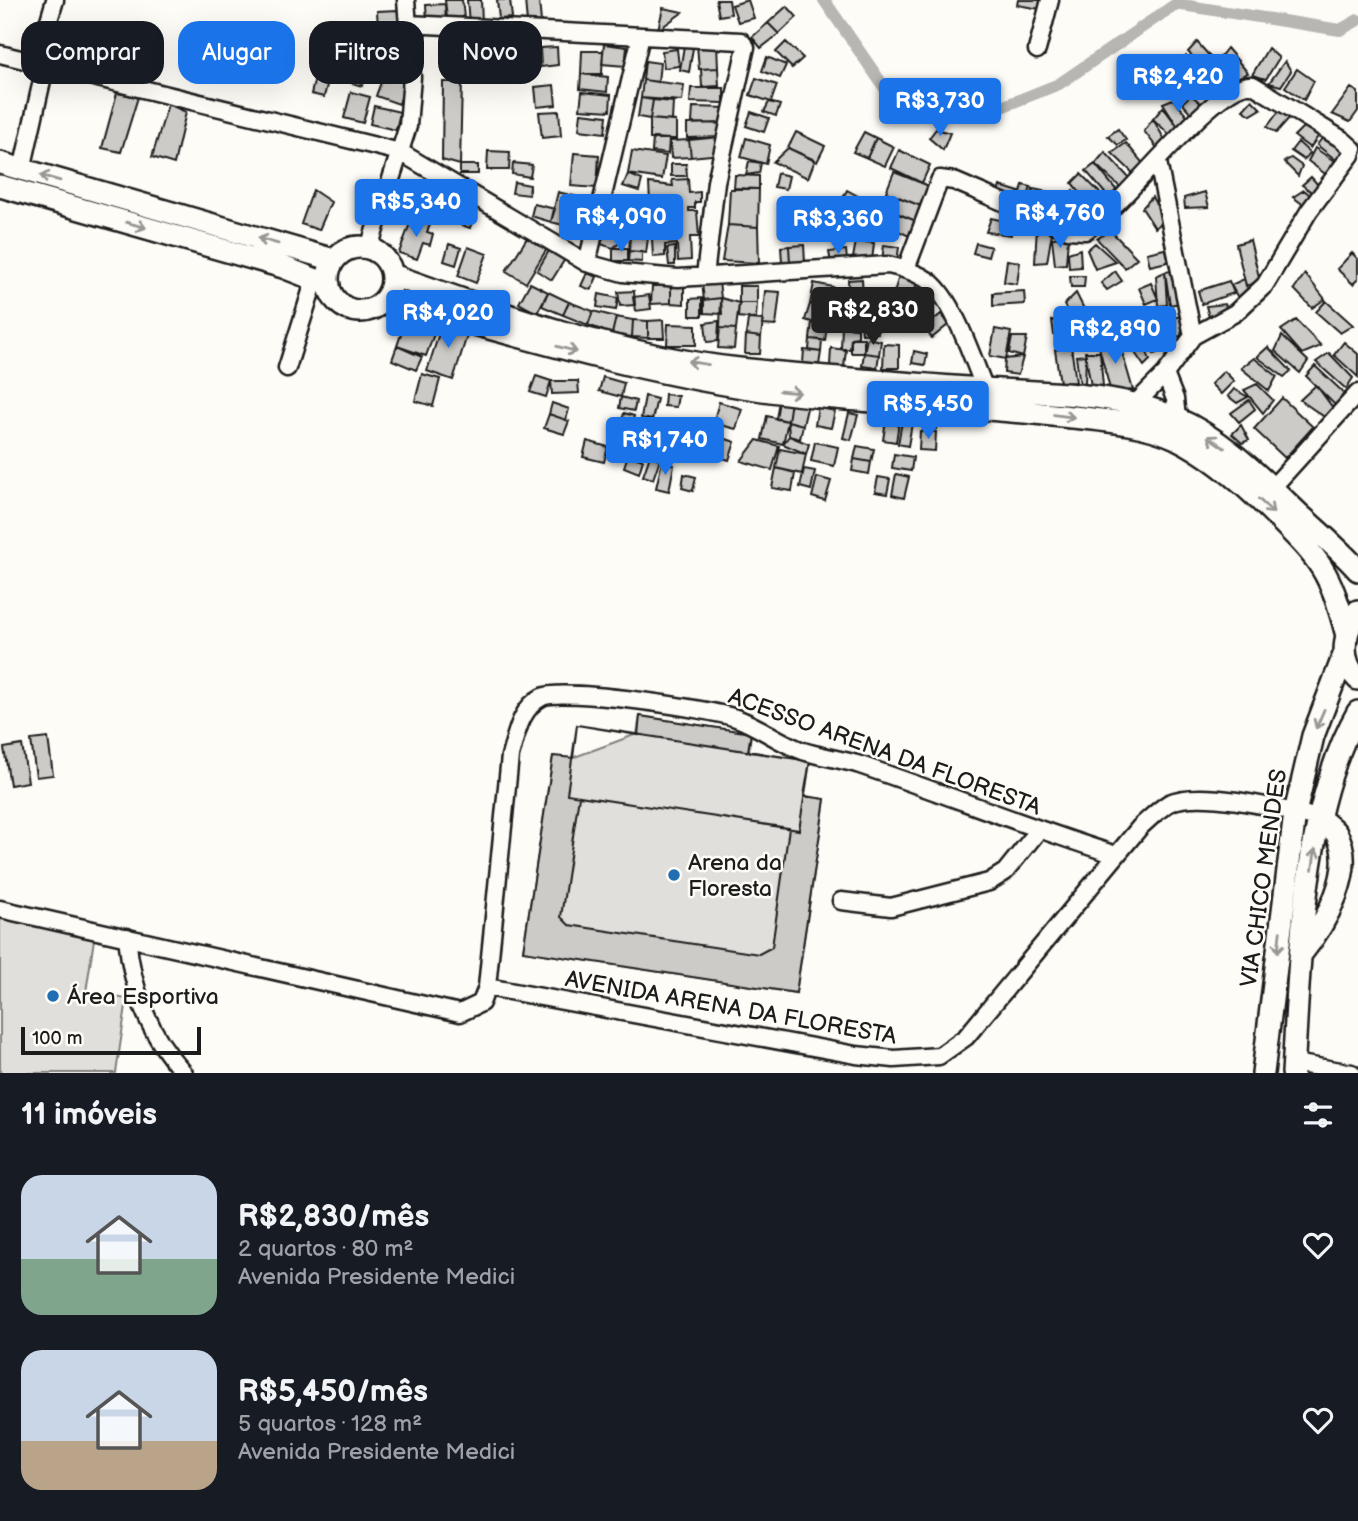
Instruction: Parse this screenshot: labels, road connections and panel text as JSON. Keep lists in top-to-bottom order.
{
  "streets": {
    "main road": ["VIA CHICO MENDES"],
    "street": ["ACESSO ARENA DA FLORESTA", "AVENIDA ARENA DA FLORESTA"]
  },
  "crossings": [
    ["ACESSO ARENA DA FLORESTA", "AVENIDA ARENA DA FLORESTA"],
    ["VIA CHICO MENDES", "AVENIDA ARENA DA FLORESTA"]
  ],
  "places": ["Arena da Floresta", "Área Esportiva"],
  "scale_bar": "100 m",
  "page": {
    "chip": [
      "Comprar",
      "Alugar",
      "Filtros",
      "Novo"
    ],
    "price": [
      "R$2,420",
      "R$3,730",
      "R$5,340",
      "R$4,760",
      "R$4,090",
      "R$3,360",
      "R$2,830",
      "R$4,020",
      "R$2,890",
      "R$5,450",
      "R$1,740"
    ],
    "scale": "100 m",
    "heading": "11 imóveis",
    "list": [
      {
        "name": "R$2,830/mês",
        "note": "2 quartos · 80 m² · Avenida Presidente Medici"
      },
      {
        "name": "R$5,450/mês",
        "note": "5 quartos · 128 m² · Avenida Presidente Medici"
      }
    ]
  }
}
